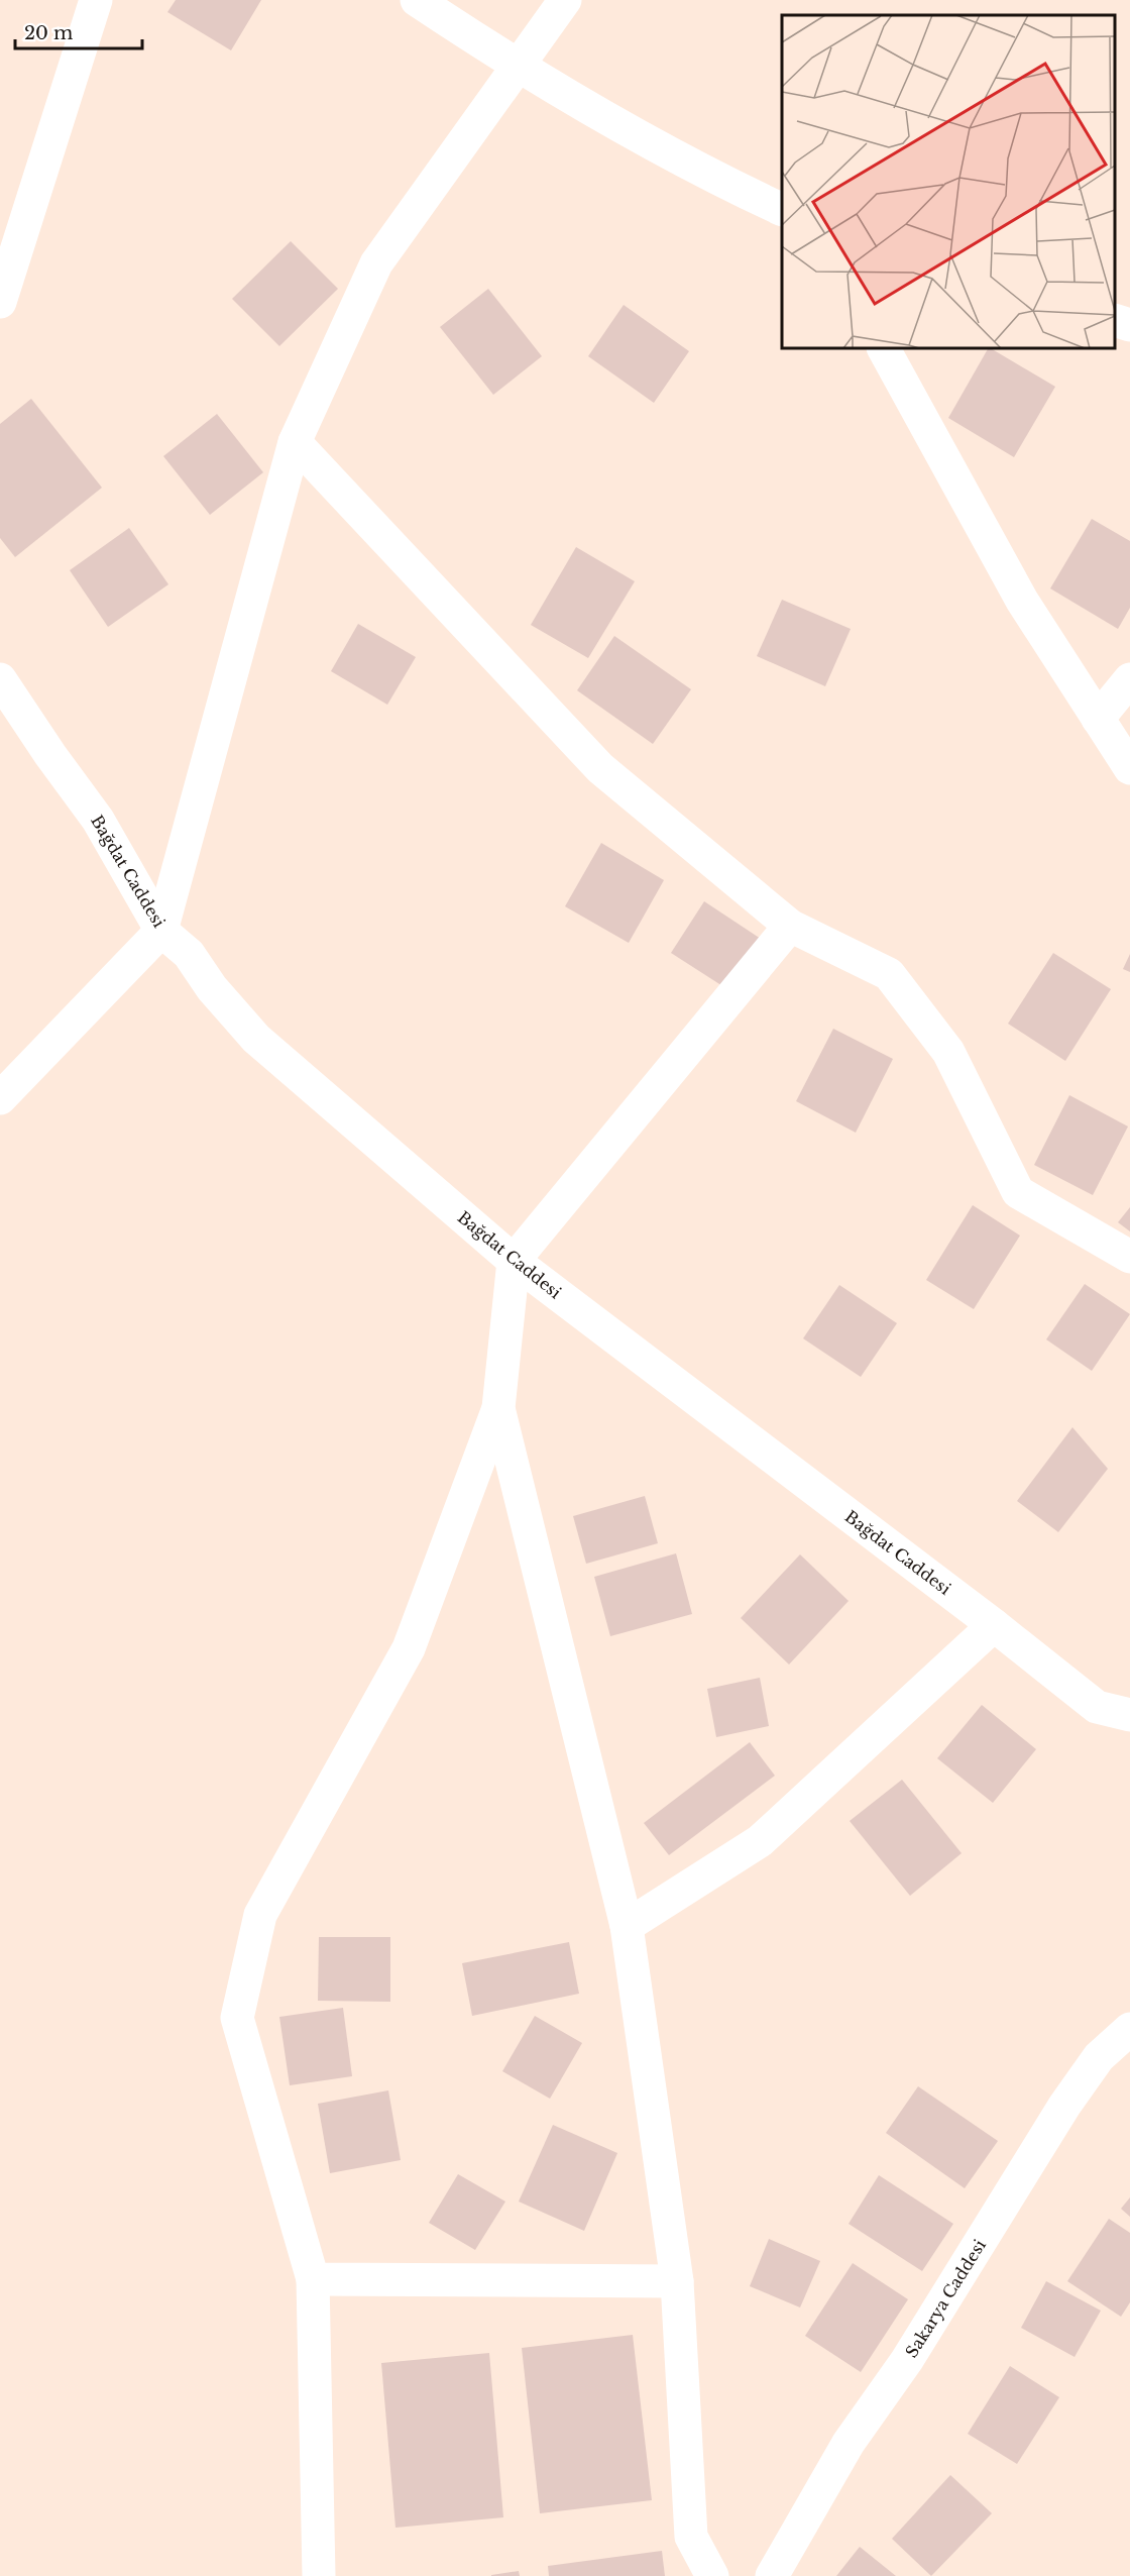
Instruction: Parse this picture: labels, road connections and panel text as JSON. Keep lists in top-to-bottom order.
{
  "streets": {
    "street": ["Bağdat Caddesi", "Sakarya Caddesi"]
  },
  "scale_bar": "20 m"
}
